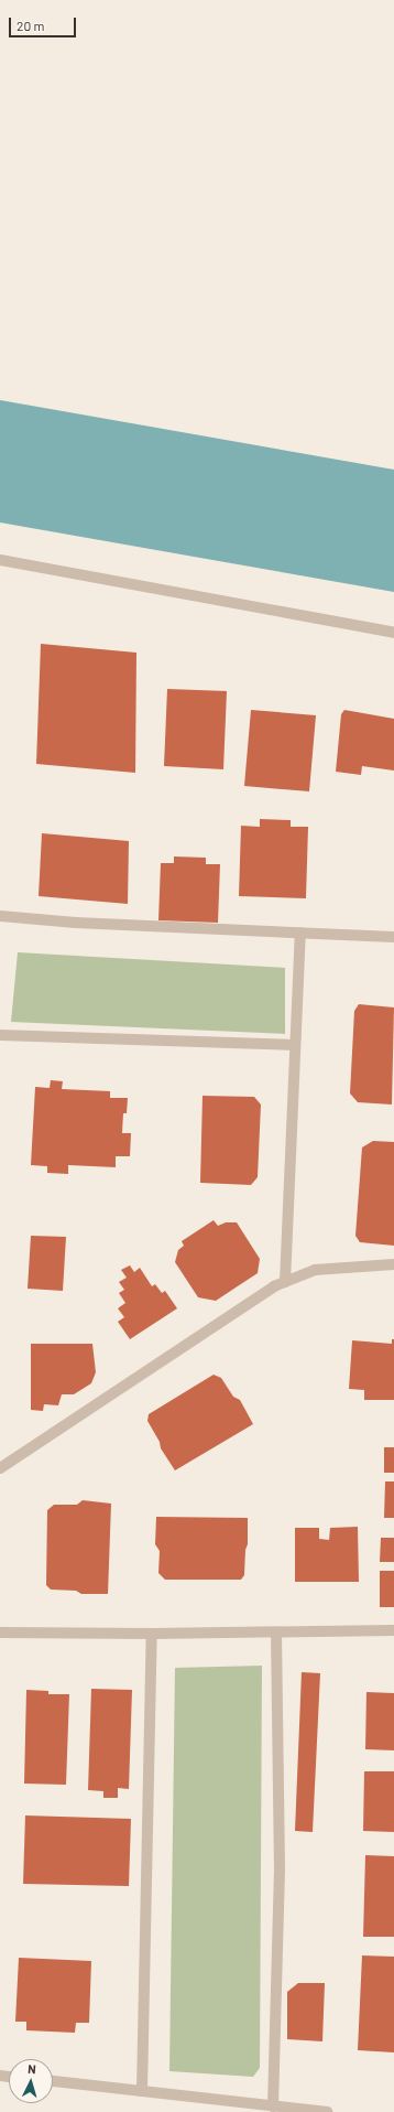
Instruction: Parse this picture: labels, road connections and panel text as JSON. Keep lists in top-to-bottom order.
{
  "scale_bar": "20 m",
  "north": "top"
}
